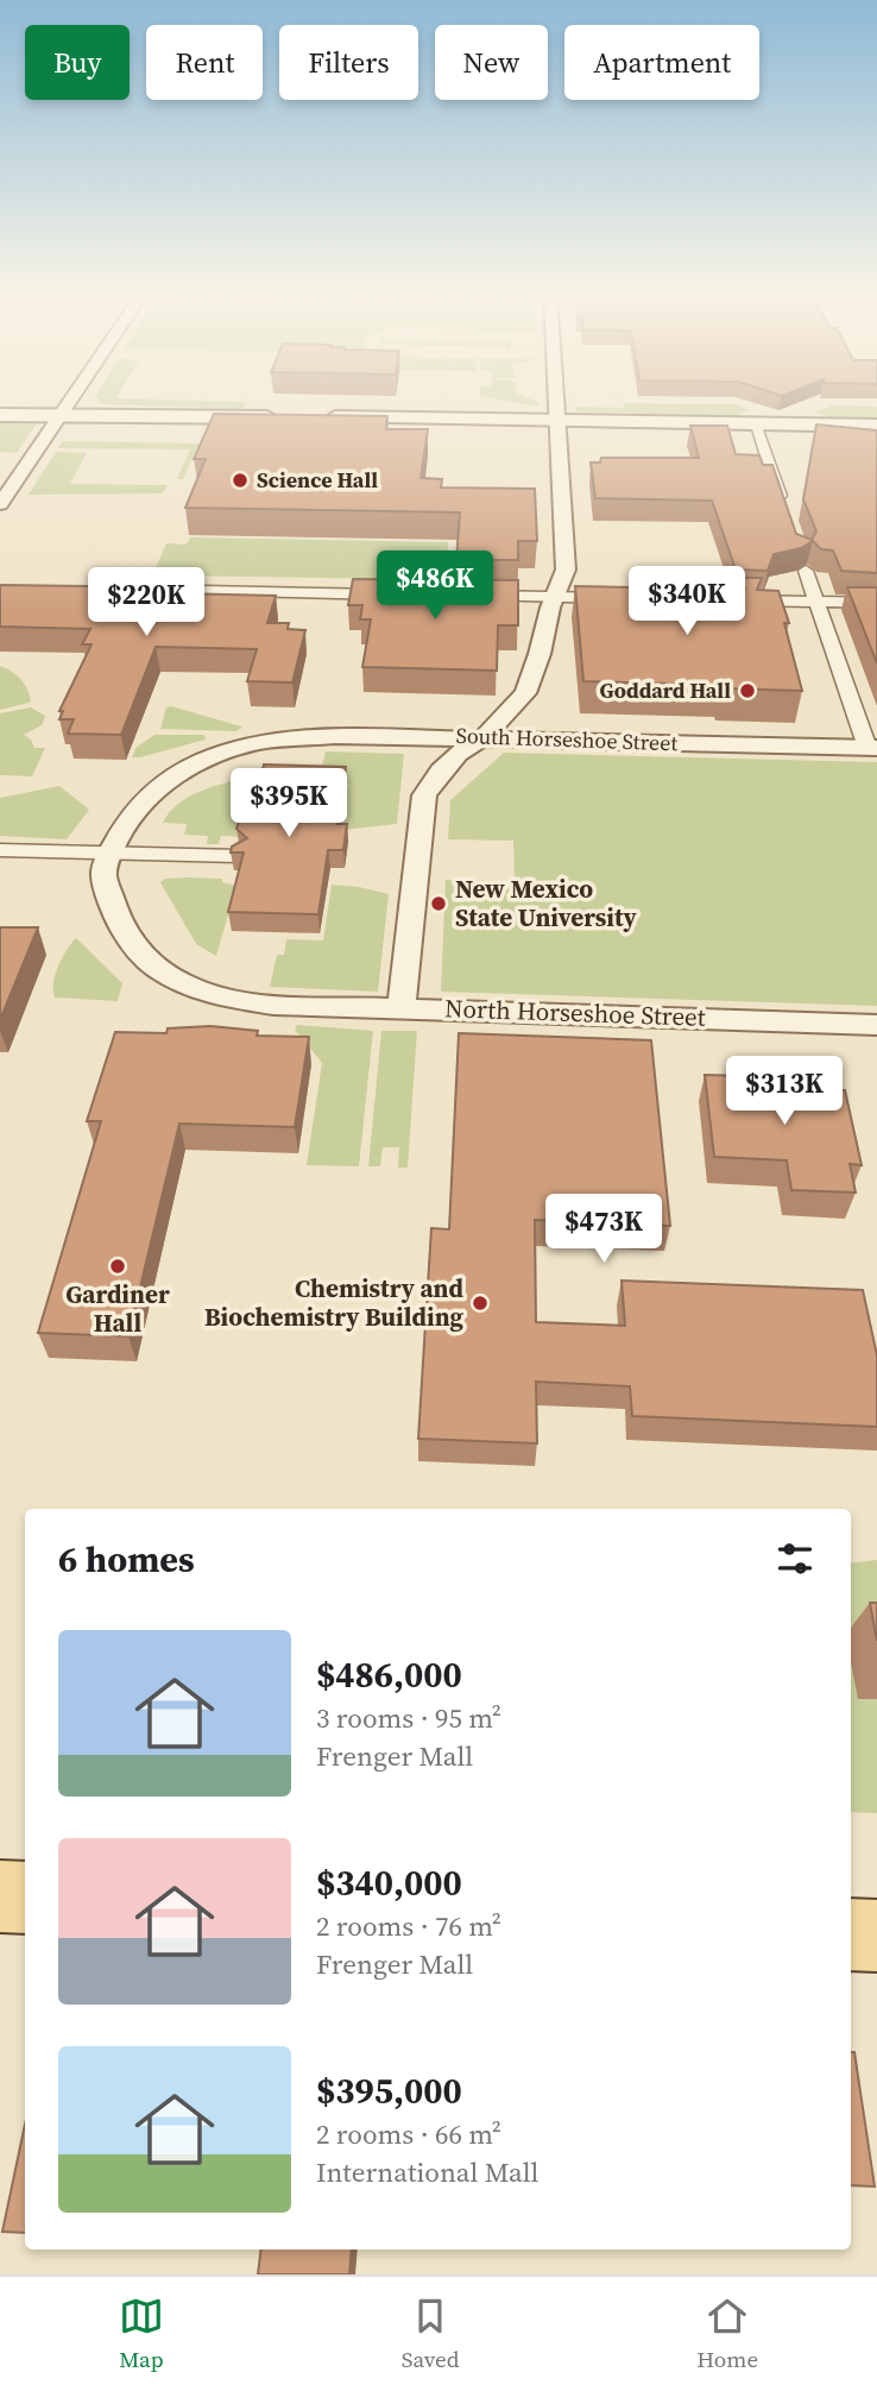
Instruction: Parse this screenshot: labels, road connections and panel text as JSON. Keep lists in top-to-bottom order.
{
  "streets": {
    "street": ["South Horseshoe Street", "North Horseshoe Street"]
  },
  "crossings": [
    ["South Horseshoe Street", "North Horseshoe Street"]
  ],
  "places": [
    "Science Hall",
    "Goddard Hall",
    "New Mexico State University",
    "Gardiner Hall",
    "Chemistry and Biochemistry Building"
  ],
  "page": {
    "chip": [
      "Buy",
      "Rent",
      "Filters",
      "New",
      "Apartment"
    ],
    "price": [
      "$486K",
      "$340K",
      "$220K",
      "$395K",
      "$313K",
      "$473K"
    ],
    "heading": "6 homes",
    "list": [
      {
        "name": "$486,000",
        "note": "3 rooms · 95 m² · Frenger Mall"
      },
      {
        "name": "$340,000",
        "note": "2 rooms · 76 m² · Frenger Mall"
      },
      {
        "name": "$395,000",
        "note": "2 rooms · 66 m² · International Mall"
      }
    ],
    "tabs": ["Map", "Saved", "Home"]
  }
}
